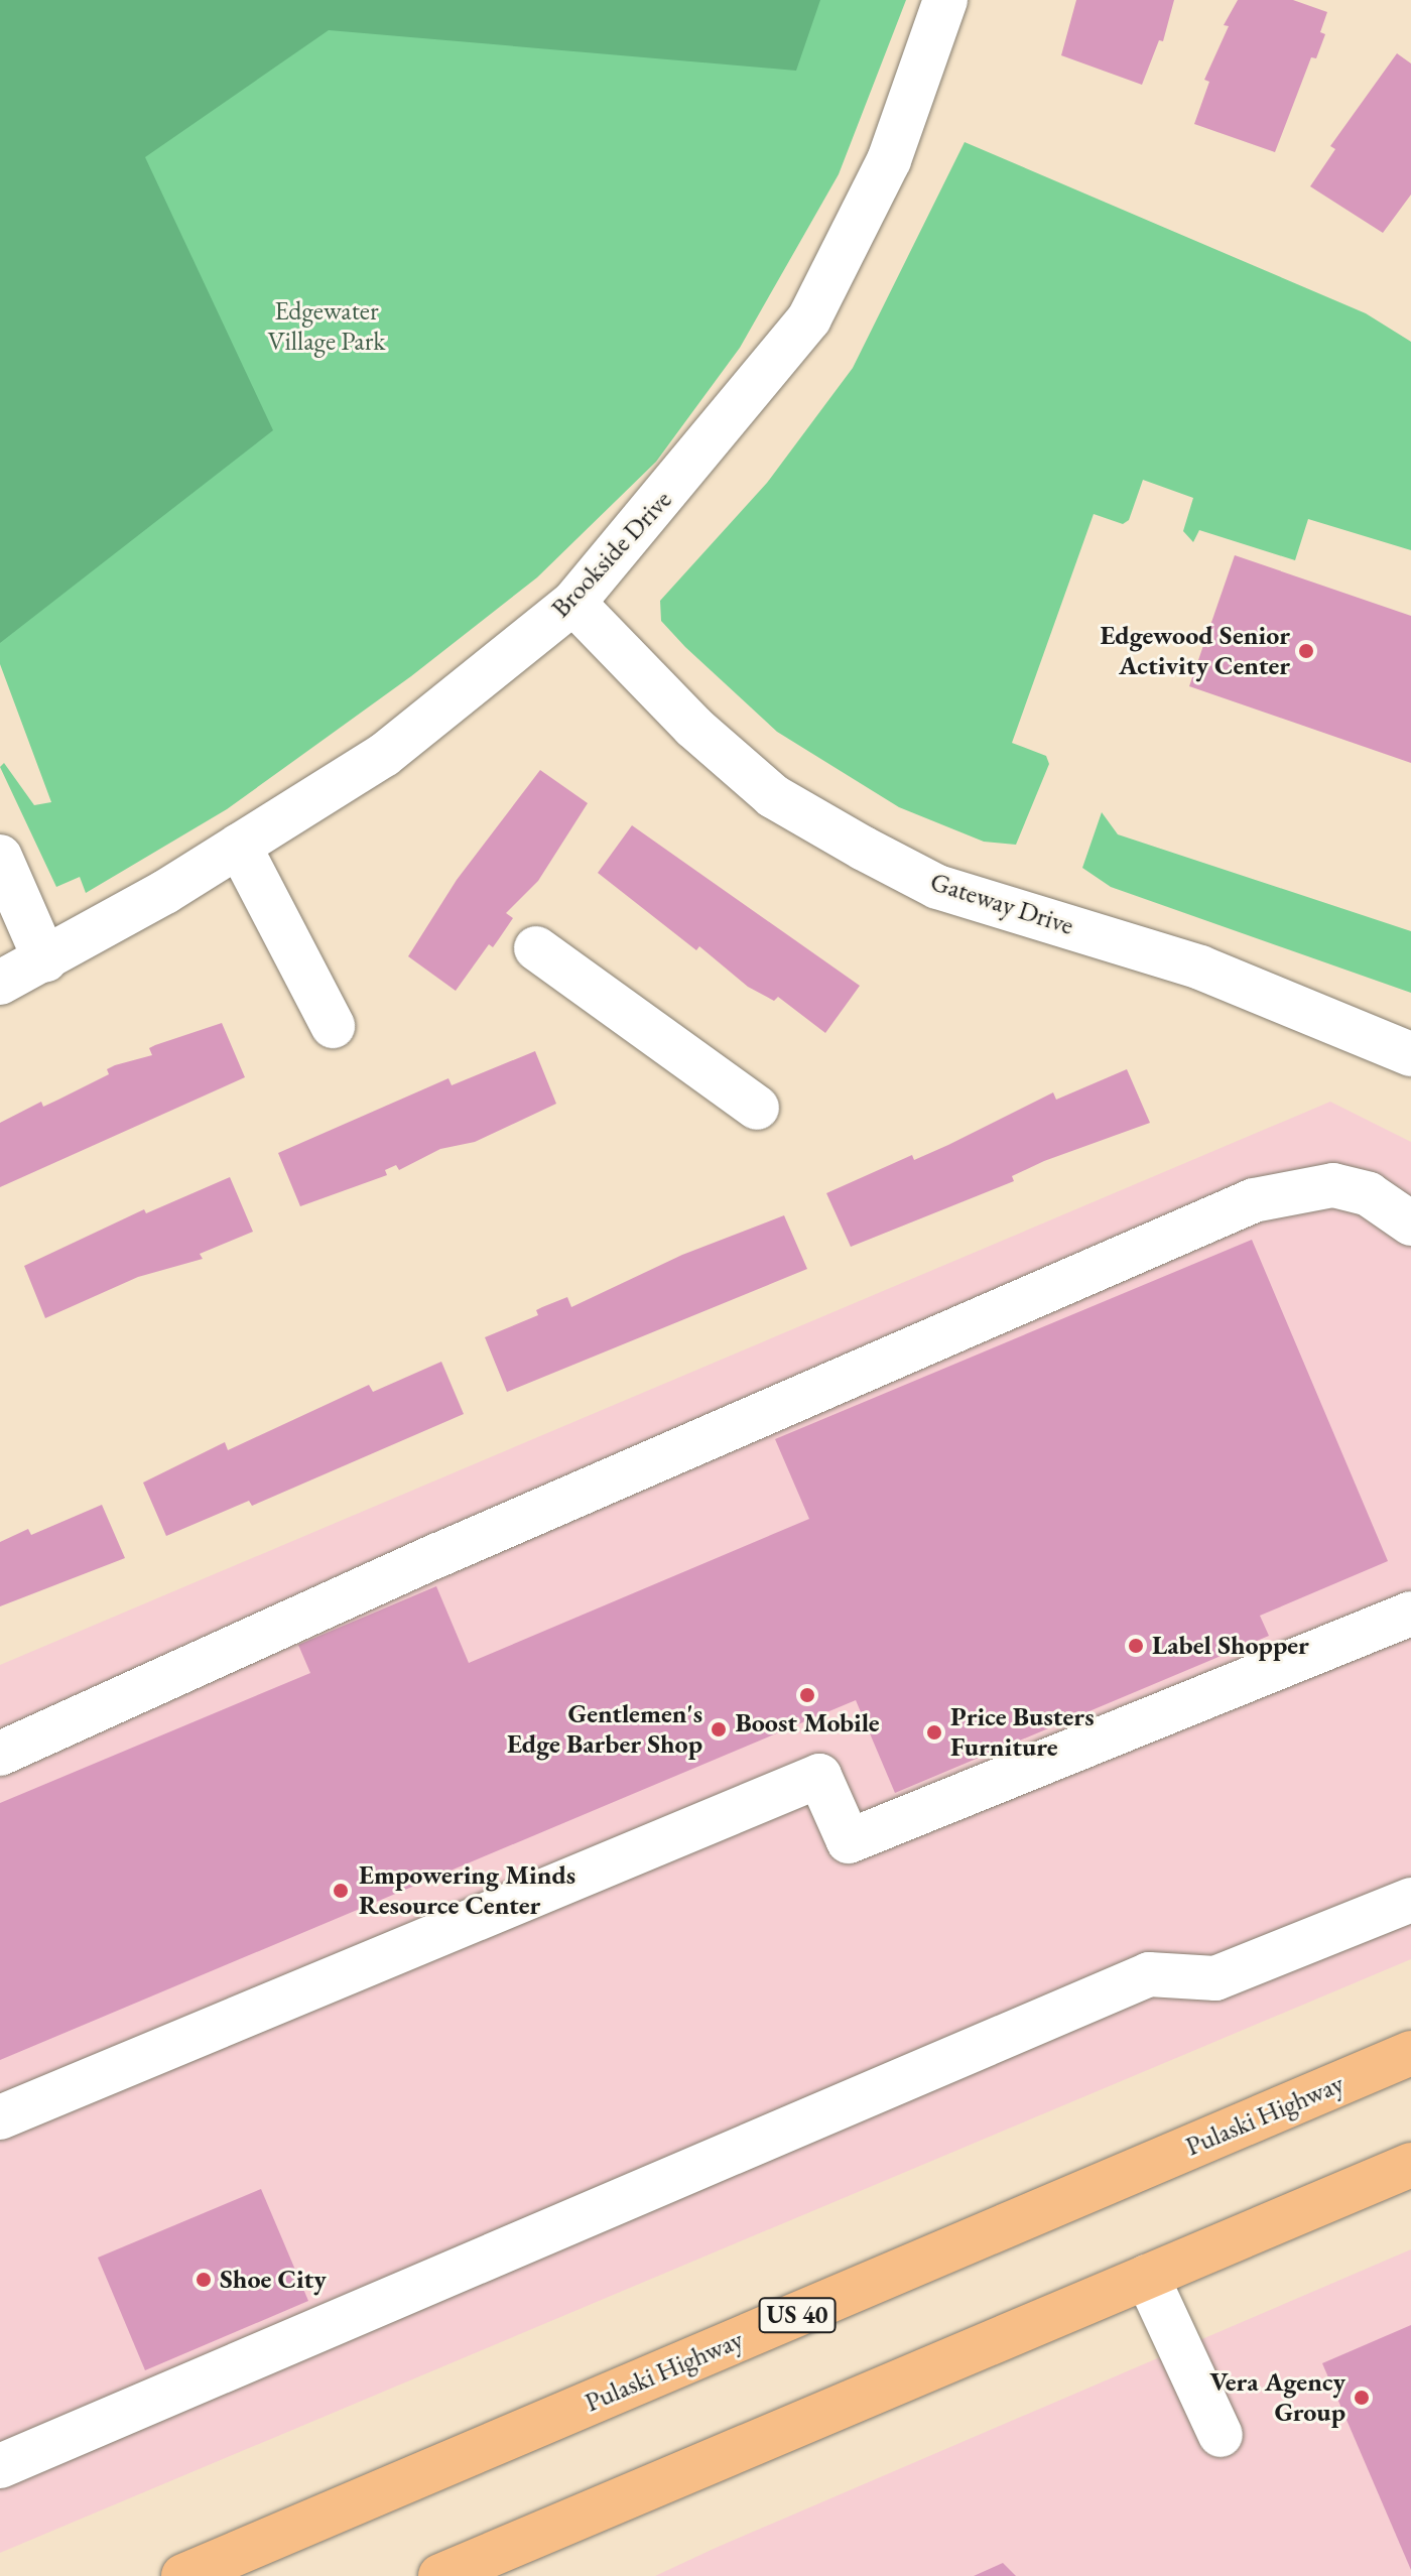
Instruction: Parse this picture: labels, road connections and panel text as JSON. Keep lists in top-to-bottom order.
{
  "streets": {
    "highway": ["Pulaski Highway", "US 40"],
    "street": ["Brookside Drive", "Gateway Drive"]
  },
  "crossings": [
    ["Brookside Drive", "Gateway Drive"]
  ],
  "parks": ["Edgewater Village Park"],
  "places": [
    "Edgewood Senior Activity Center",
    "Label Shopper",
    "Boost Mobile",
    "Gentlemen's Edge Barber Shop",
    "Price Busters Furniture",
    "Empowering Minds Resource Center",
    "Shoe City",
    "Vera Agency Group"
  ]
}
